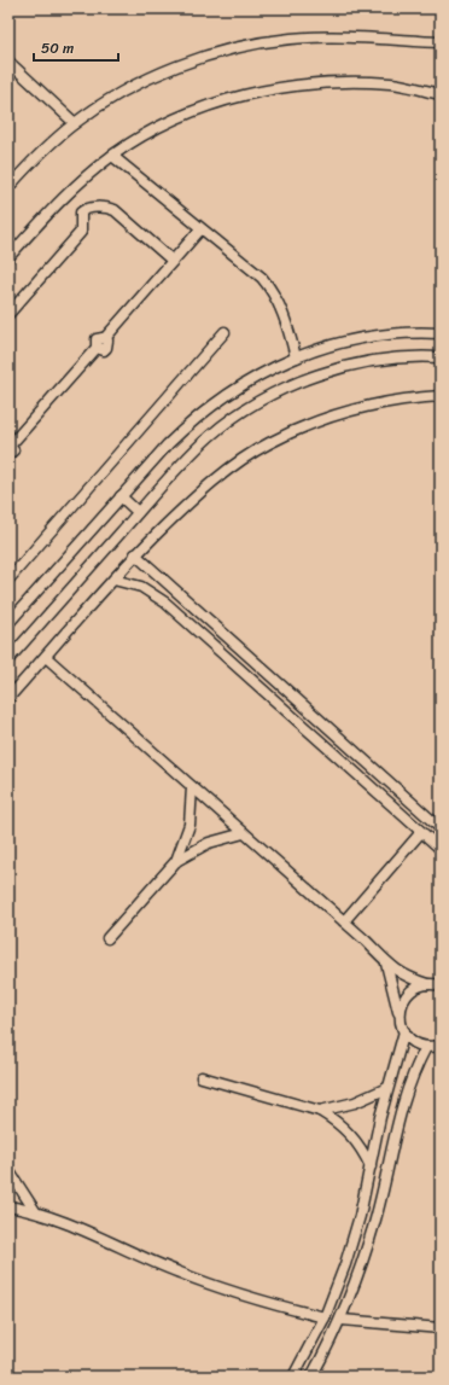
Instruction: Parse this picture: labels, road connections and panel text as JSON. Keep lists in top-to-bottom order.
{
  "scale_bar": "50 m"
}
